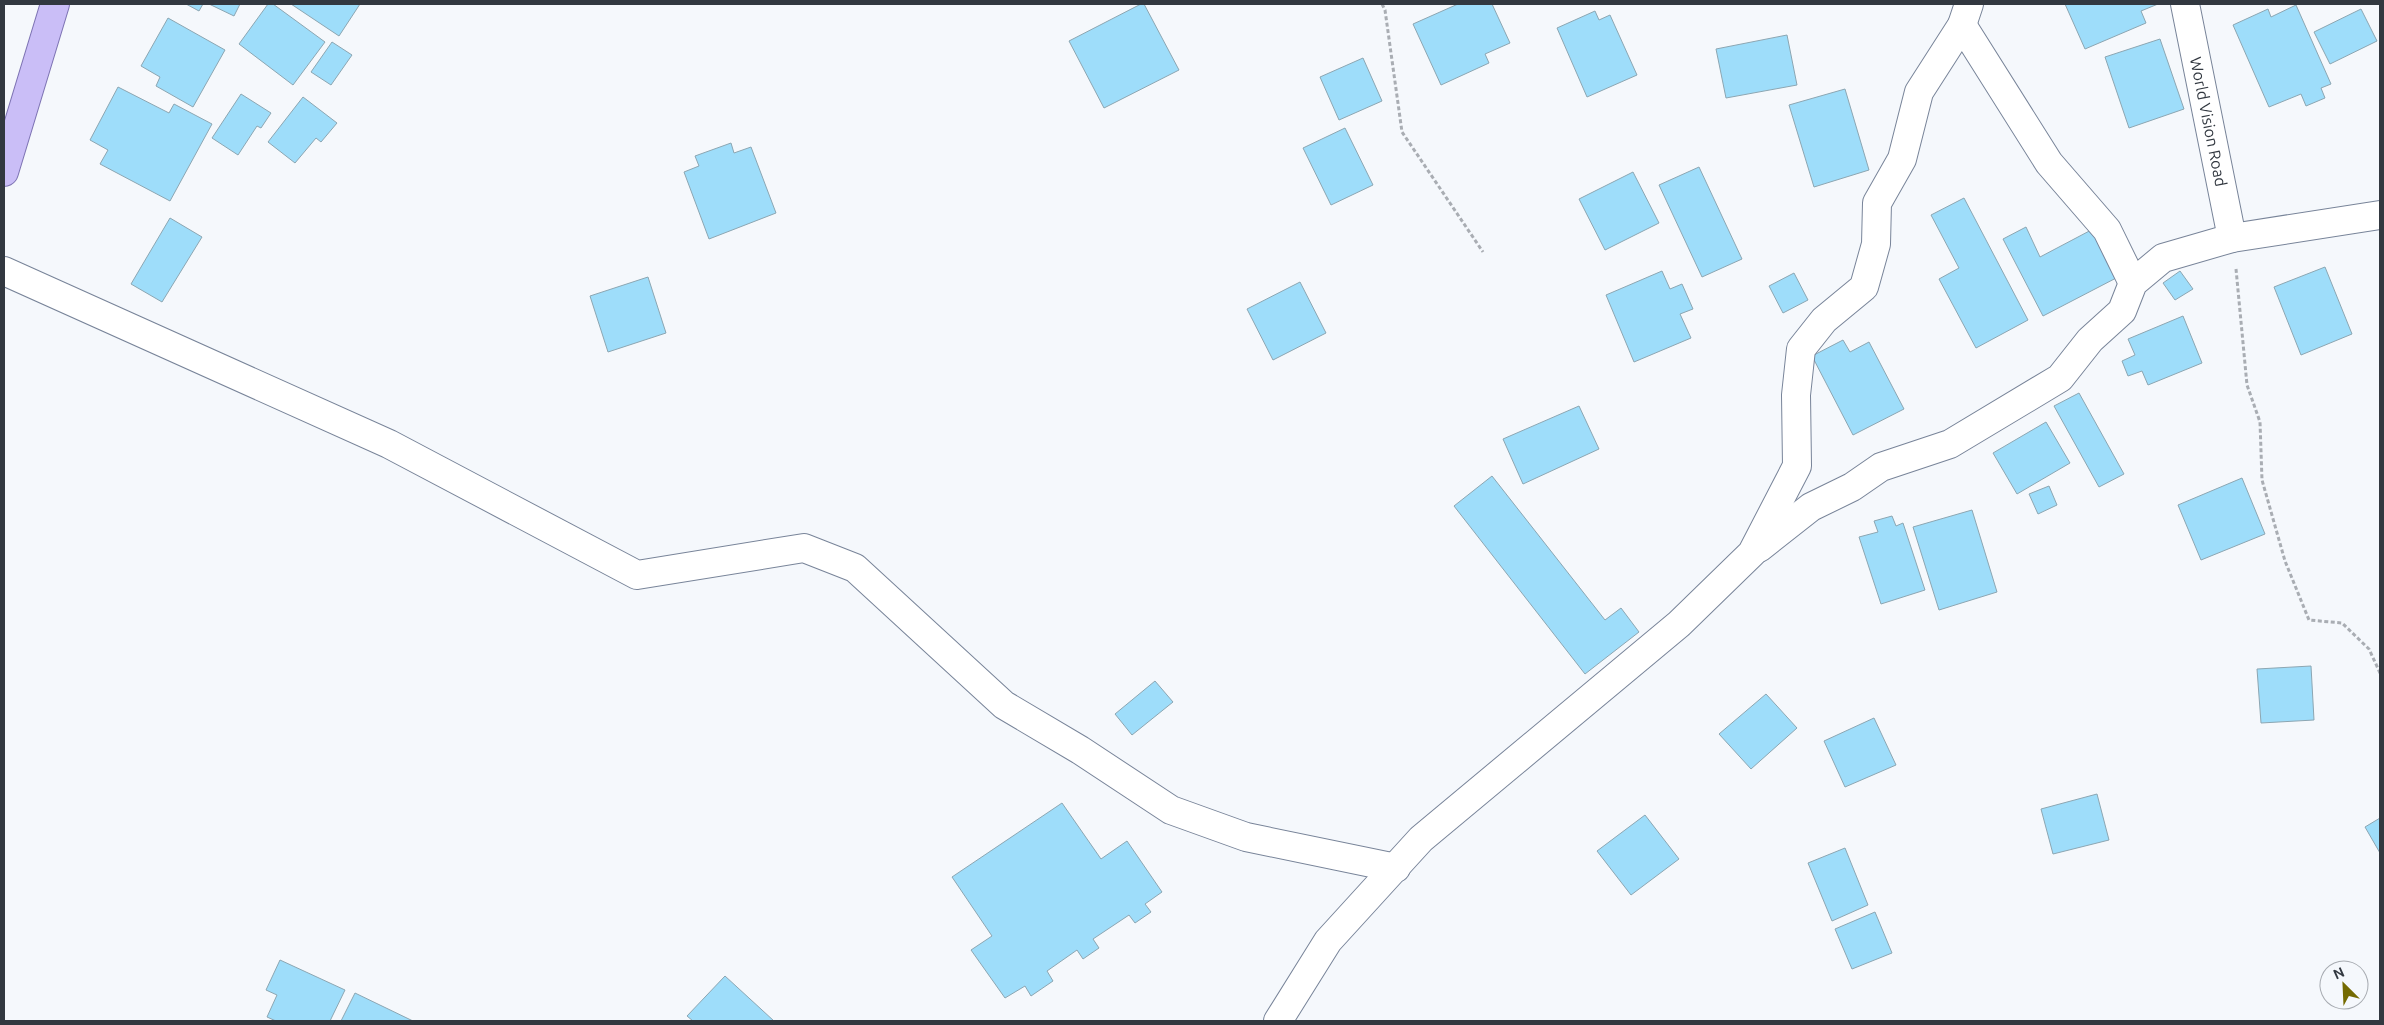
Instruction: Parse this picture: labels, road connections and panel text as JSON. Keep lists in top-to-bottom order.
{
  "streets": {
    "street": ["World Vision Road"]
  },
  "north": "top left"
}
